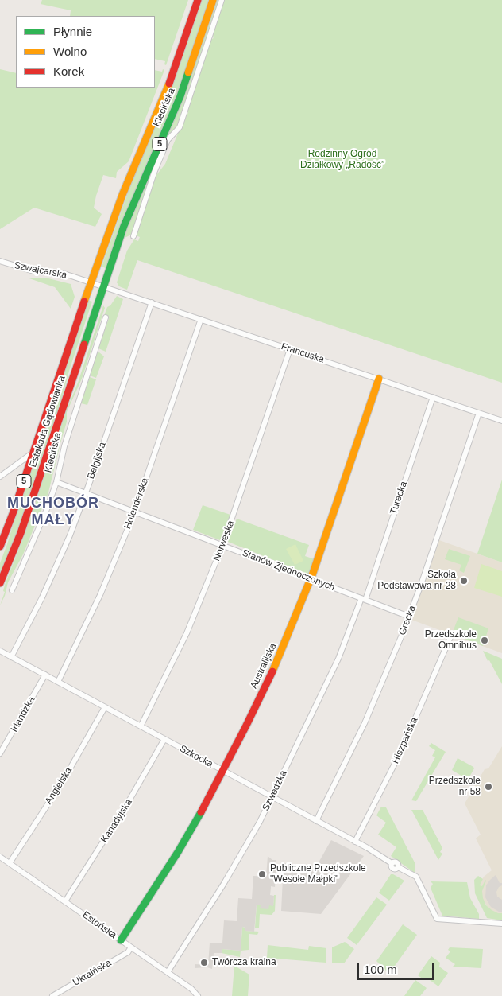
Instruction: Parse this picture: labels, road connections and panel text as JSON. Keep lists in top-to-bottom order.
{
  "streets": {
    "main road": [
      "Klecińska",
      "5",
      "Estakada Gądowianka",
      "Australijska"
    ],
    "street": [
      "Szwajcarska",
      "Francuska",
      "Belgijska",
      "Turecka",
      "Holenderska",
      "Norweska",
      "Stanów Zjednoczonych",
      "Grecka",
      "Irlandzka",
      "Hiszpańska",
      "Szkocka",
      "Angielska",
      "Szwedzka",
      "Kanadyjska",
      "Estońska",
      "Ukraińska"
    ]
  },
  "crossings": [
    ["Klecińska", "Szwajcarska"],
    ["Klecińska", "Francuska"],
    ["Klecińska", "Estakada Gądowianka"],
    ["Klecińska", "Stanów Zjednoczonych"],
    ["Szwajcarska", "Francuska"],
    ["Szwajcarska", "Estakada Gądowianka"],
    ["Francuska", "Estakada Gądowianka"],
    ["Francuska", "Belgijska"],
    ["Francuska", "Turecka"],
    ["Francuska", "Holenderska"],
    ["Francuska", "Norweska"],
    ["Francuska", "Grecka"],
    ["Francuska", "Australijska"],
    ["Belgijska", "Stanów Zjednoczonych"],
    ["Belgijska", "Szkocka"],
    ["Turecka", "Stanów Zjednoczonych"],
    ["Turecka", "Szwedzka"],
    ["Holenderska", "Stanów Zjednoczonych"],
    ["Holenderska", "Szkocka"],
    ["Norweska", "Stanów Zjednoczonych"],
    ["Norweska", "Szkocka"],
    ["Stanów Zjednoczonych", "Grecka"],
    ["Stanów Zjednoczonych", "Australijska"],
    ["Stanów Zjednoczonych", "Szwedzka"],
    ["Grecka", "Szkocka"],
    ["Australijska", "Szkocka"],
    ["Australijska", "Estońska"],
    ["Irlandzka", "Szkocka"],
    ["Hiszpańska", "Szkocka"],
    ["Szkocka", "Angielska"],
    ["Szkocka", "Szwedzka"],
    ["Szkocka", "Kanadyjska"],
    ["Angielska", "Estońska"],
    ["Szwedzka", "Estońska"],
    ["Kanadyjska", "Estońska"],
    ["Estońska", "Ukraińska"]
  ],
  "districts": ["MUCHOBÓR MAŁY"],
  "parks": ["Rodzinny Ogród Działkowy „Radość”"],
  "places": [
    "Szkoła Podstawowa nr 28",
    "Przedszkole Omnibus",
    "Przedszkole nr 58",
    "Publiczne Przedszkole \"Wesołe Małpki\"",
    "Twórcza kraina"
  ],
  "legend": ["Płynnie", "Wolno", "Korek"],
  "scale_bar": "100 m"
}
